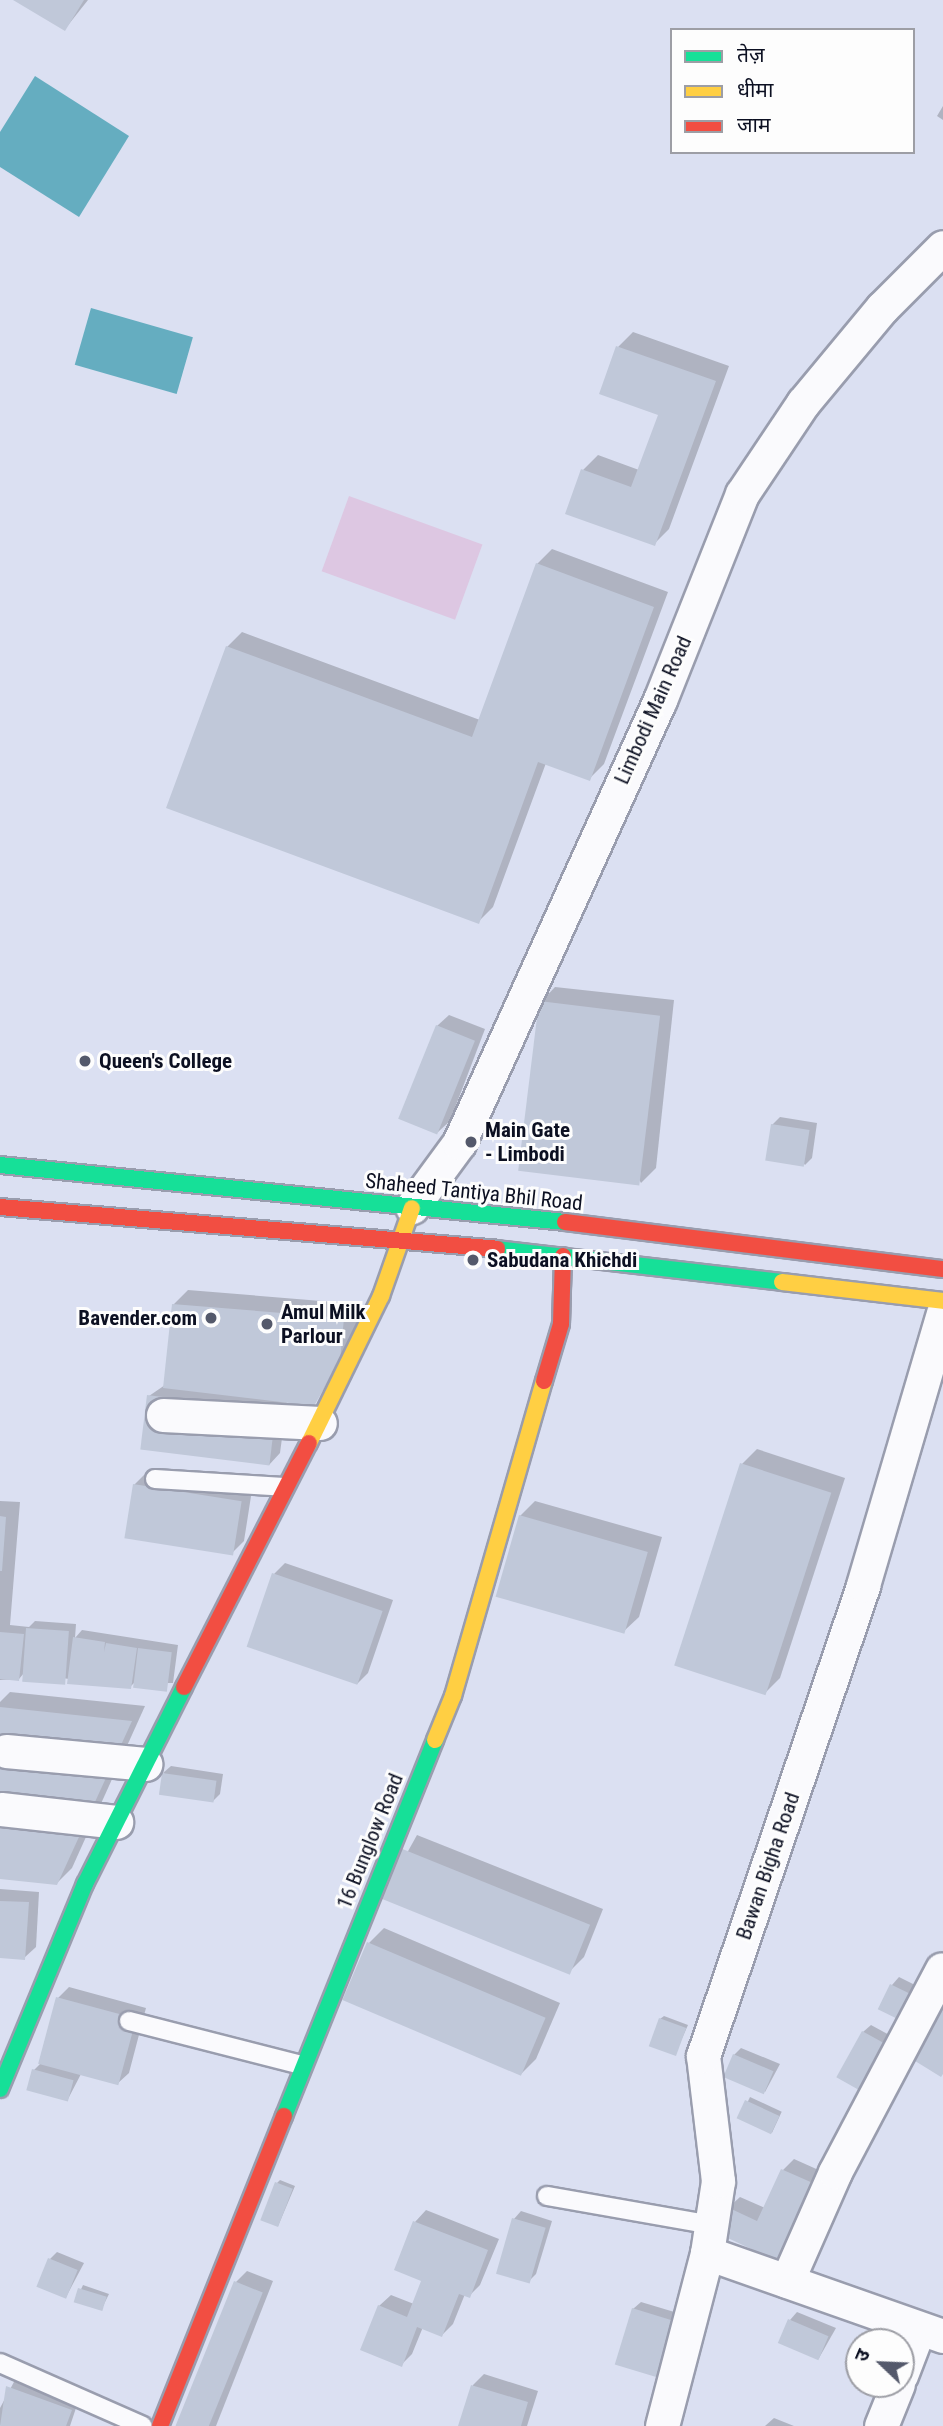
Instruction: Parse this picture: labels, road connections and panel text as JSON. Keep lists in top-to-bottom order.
{
  "streets": {
    "street": [
      "Limbodi Main Road",
      "Shaheed Tantiya Bhil Road",
      "16 Bunglow Road",
      "Bawan Bigha Road"
    ]
  },
  "crossings": [
    ["Limbodi Main Road", "Shaheed Tantiya Bhil Road"],
    ["Shaheed Tantiya Bhil Road", "16 Bunglow Road"]
  ],
  "places": [
    "Queen's College",
    "Main Gate - Limbodi",
    "Sabudana Khichdi",
    "Bavender.com",
    "Amul Milk Parlour"
  ],
  "legend": ["तेज़", "धीमा", "जाम"],
  "north": "top left"
}
